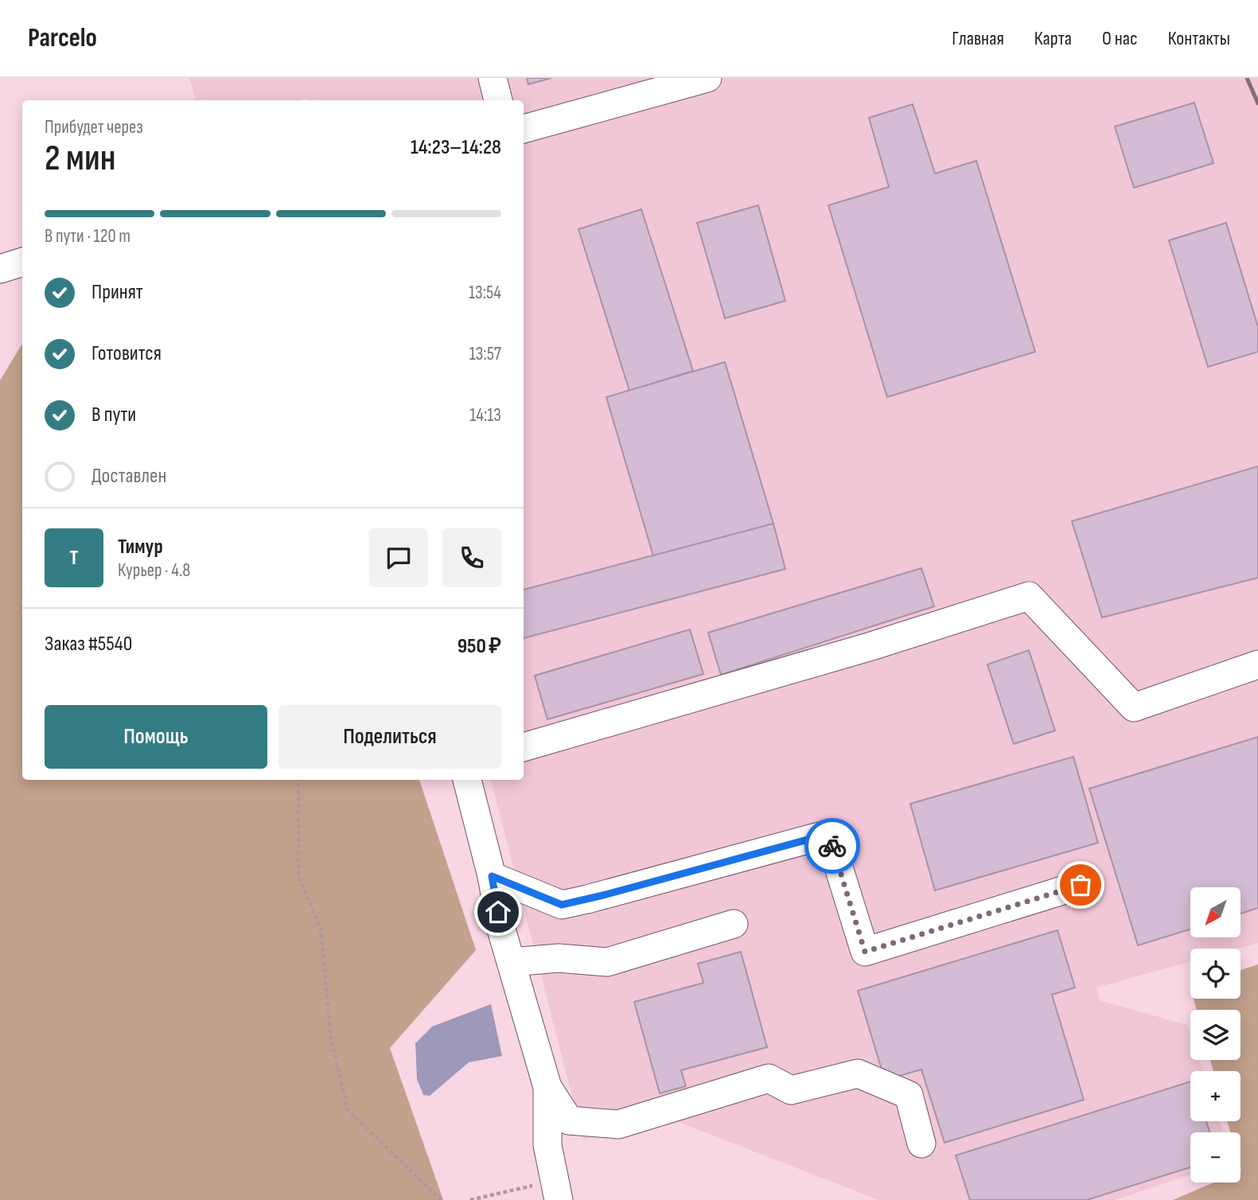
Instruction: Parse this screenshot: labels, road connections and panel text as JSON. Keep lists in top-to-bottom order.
{
  "north": "bottom left",
  "page": {
    "header": "Parcelo",
    "nav": [
      "Главная",
      "Карта",
      "О нас",
      "Контакты"
    ],
    "heading": ["2 мин", "Прибудет через", "14:23–14:28"],
    "panel": [
      "Тимур",
      "Курьер · 4.8",
      "Заказ #5540",
      "950 ₽"
    ],
    "bar": "В пути · 120 m",
    "list": [
      ["Принят", "13:54"],
      ["Готовится", "13:57"],
      ["В пути", "14:13"],
      "Доставлен"
    ],
    "round": "Т",
    "buttons": ["Помощь", "Поделиться"],
    "map_buttons": ["+", "−"]
  }
}
